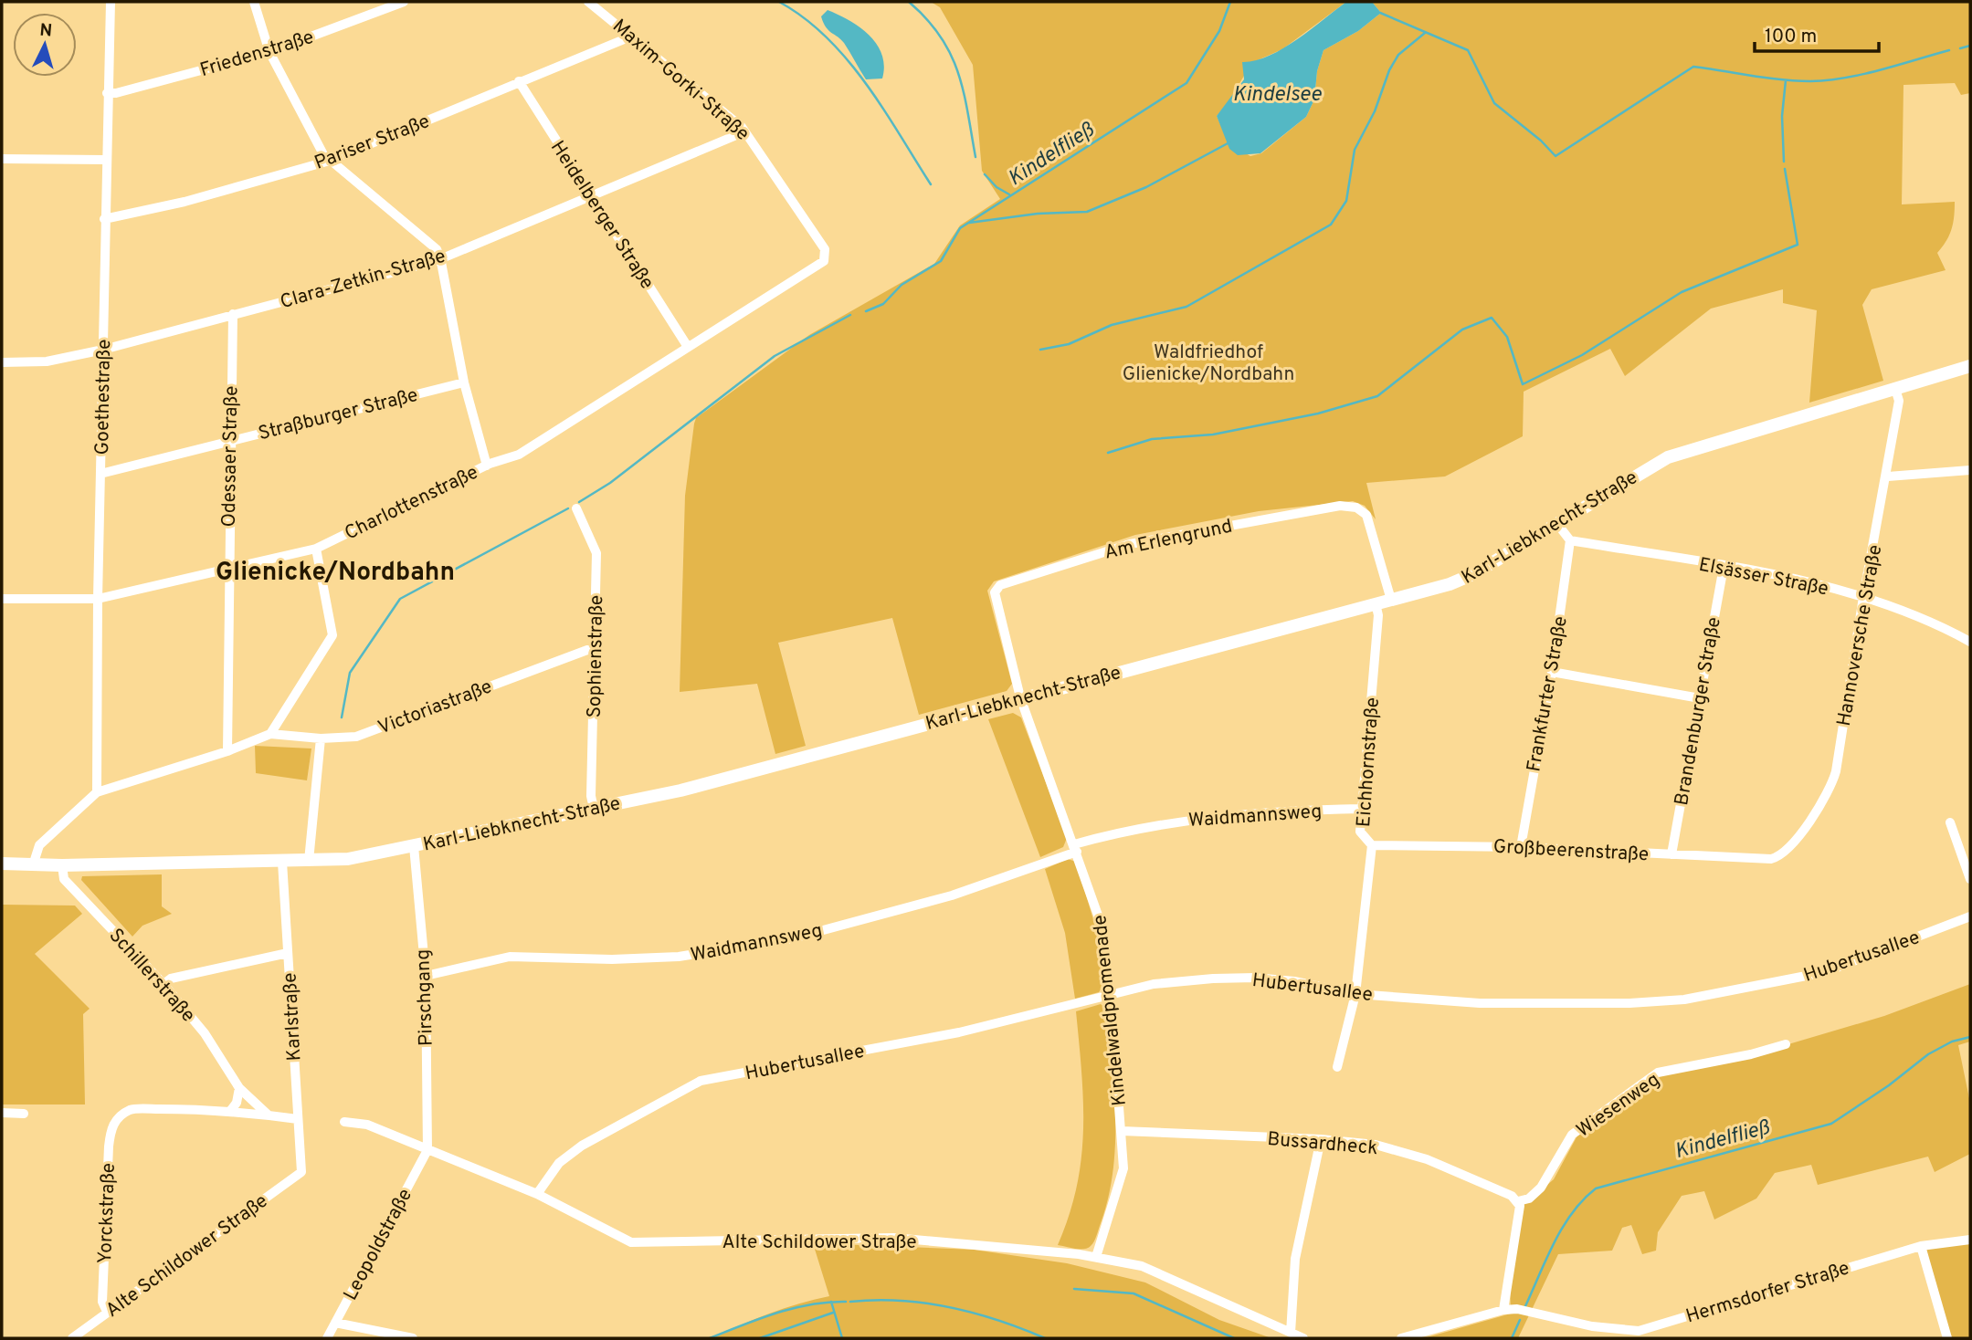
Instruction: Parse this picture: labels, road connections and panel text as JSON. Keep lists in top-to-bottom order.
{
  "streets": {
    "street": [
      "Friedenstraße",
      "Maxim-Gorki-Straße",
      "Pariser Straße",
      "Heidelberger Straße",
      "Clara-Zetkin-Straße",
      "Goethestraße",
      "Straßburger Straße",
      "Odessaer Straße",
      "Charlottenstraße",
      "Karl-Liebknecht-Straße",
      "Am Erlengrund",
      "Elsässer Straße",
      "Hannoversche Straße",
      "Sophienstraße",
      "Frankfurter Straße",
      "Victoriastraße",
      "Brandenburger Straße",
      "Eichhornstraße",
      "Waidmannsweg",
      "Großbeerenstraße",
      "Hubertusallee",
      "Schillerstraße",
      "Pirschgang",
      "Kindelwaldpromenade",
      "Karlstraße",
      "Wiesenweg",
      "Bussardheck",
      "Yorckstraße",
      "Alte Schildower Straße",
      "Leopoldstraße",
      "Hermsdorfer Straße"
    ]
  },
  "crossings": [
    ["Friedenstraße", "Goethestraße"],
    ["Maxim-Gorki-Straße", "Pariser Straße"],
    ["Maxim-Gorki-Straße", "Clara-Zetkin-Straße"],
    ["Maxim-Gorki-Straße", "Charlottenstraße"],
    ["Pariser Straße", "Heidelberger Straße"],
    ["Pariser Straße", "Goethestraße"],
    ["Heidelberger Straße", "Clara-Zetkin-Straße"],
    ["Heidelberger Straße", "Charlottenstraße"],
    ["Clara-Zetkin-Straße", "Goethestraße"],
    ["Clara-Zetkin-Straße", "Odessaer Straße"],
    ["Goethestraße", "Straßburger Straße"],
    ["Goethestraße", "Charlottenstraße"],
    ["Straßburger Straße", "Odessaer Straße"],
    ["Odessaer Straße", "Charlottenstraße"],
    ["Karl-Liebknecht-Straße", "Am Erlengrund"],
    ["Karl-Liebknecht-Straße", "Hannoversche Straße"],
    ["Karl-Liebknecht-Straße", "Sophienstraße"],
    ["Karl-Liebknecht-Straße", "Eichhornstraße"],
    ["Karl-Liebknecht-Straße", "Schillerstraße"],
    ["Karl-Liebknecht-Straße", "Pirschgang"],
    ["Karl-Liebknecht-Straße", "Kindelwaldpromenade"],
    ["Karl-Liebknecht-Straße", "Karlstraße"],
    ["Am Erlengrund", "Kindelwaldpromenade"],
    ["Elsässer Straße", "Hannoversche Straße"],
    ["Elsässer Straße", "Frankfurter Straße"],
    ["Elsässer Straße", "Brandenburger Straße"],
    ["Hannoversche Straße", "Großbeerenstraße"],
    ["Sophienstraße", "Victoriastraße"],
    ["Frankfurter Straße", "Großbeerenstraße"],
    ["Brandenburger Straße", "Großbeerenstraße"],
    ["Eichhornstraße", "Waidmannsweg"],
    ["Eichhornstraße", "Großbeerenstraße"],
    ["Eichhornstraße", "Hubertusallee"],
    ["Waidmannsweg", "Pirschgang"],
    ["Waidmannsweg", "Kindelwaldpromenade"],
    ["Hubertusallee", "Kindelwaldpromenade"],
    ["Hubertusallee", "Alte Schildower Straße"],
    ["Pirschgang", "Alte Schildower Straße"],
    ["Pirschgang", "Leopoldstraße"],
    ["Kindelwaldpromenade", "Bussardheck"],
    ["Kindelwaldpromenade", "Alte Schildower Straße"],
    ["Karlstraße", "Alte Schildower Straße"],
    ["Wiesenweg", "Bussardheck"],
    ["Yorckstraße", "Alte Schildower Straße"],
    ["Alte Schildower Straße", "Leopoldstraße"]
  ],
  "districts": ["Glienicke/Nordbahn"],
  "water": ["Kindelsee", "Kindelfließ"],
  "parks": ["Waldfriedhof Glienicke/Nordbahn"],
  "scale_bar": "100 m",
  "north": "top"
}
